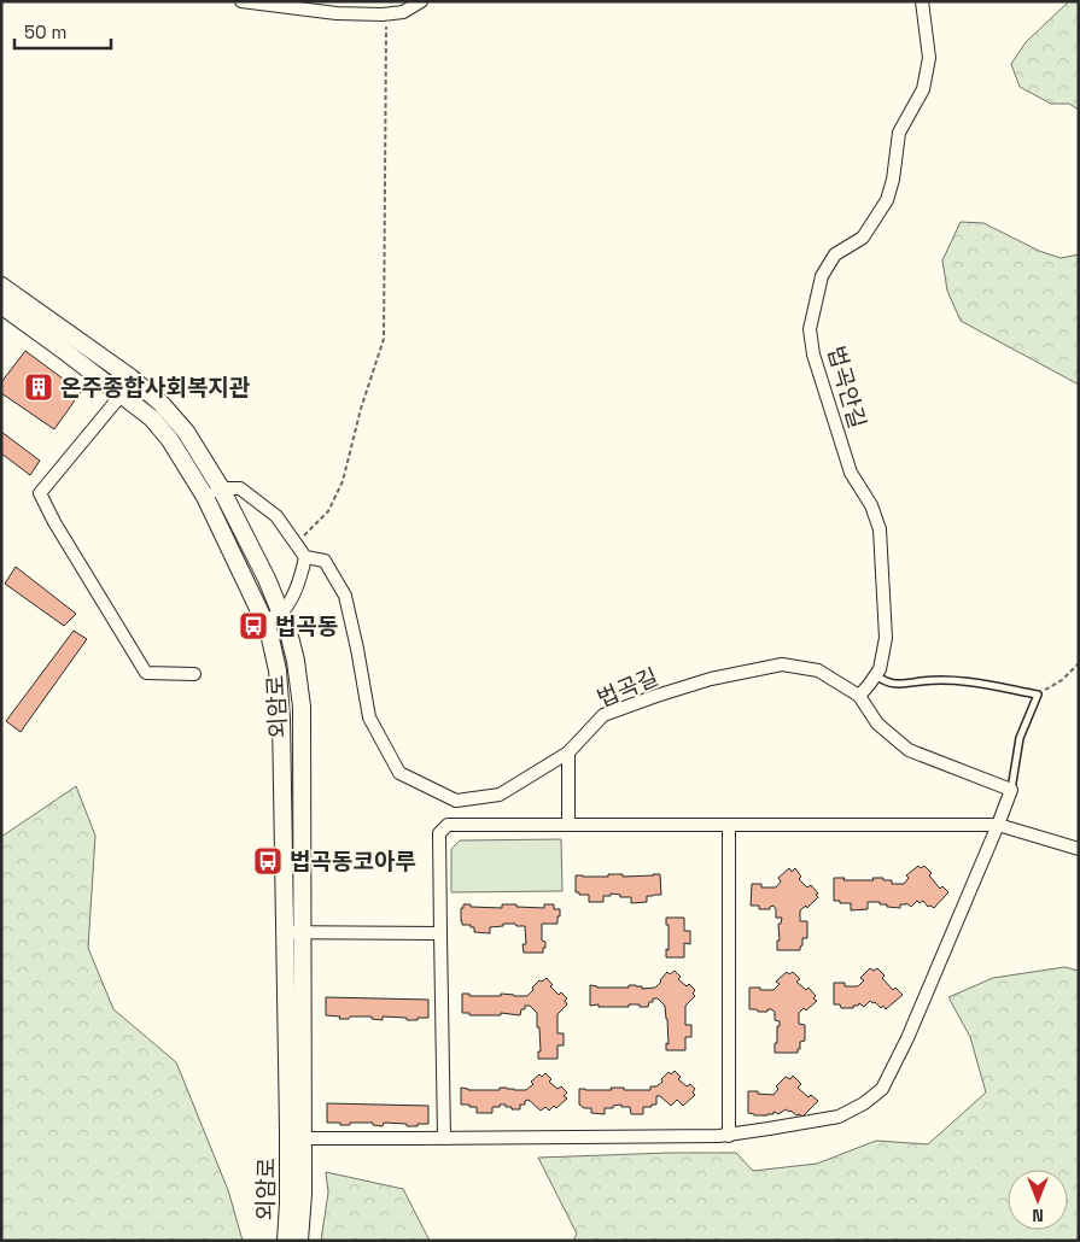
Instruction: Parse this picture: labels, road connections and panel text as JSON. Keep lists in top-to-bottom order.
{
  "streets": {
    "main road": ["외암로"],
    "street": ["법곡안길", "법곡길"]
  },
  "crossings": [
    ["법곡안길", "법곡길"]
  ],
  "places": {
    "building": ["온주종합사회복지관"],
    "bus stop": ["법곡동", "법곡동코아루"]
  },
  "scale_bar": "50 m",
  "north": "bottom"
}
